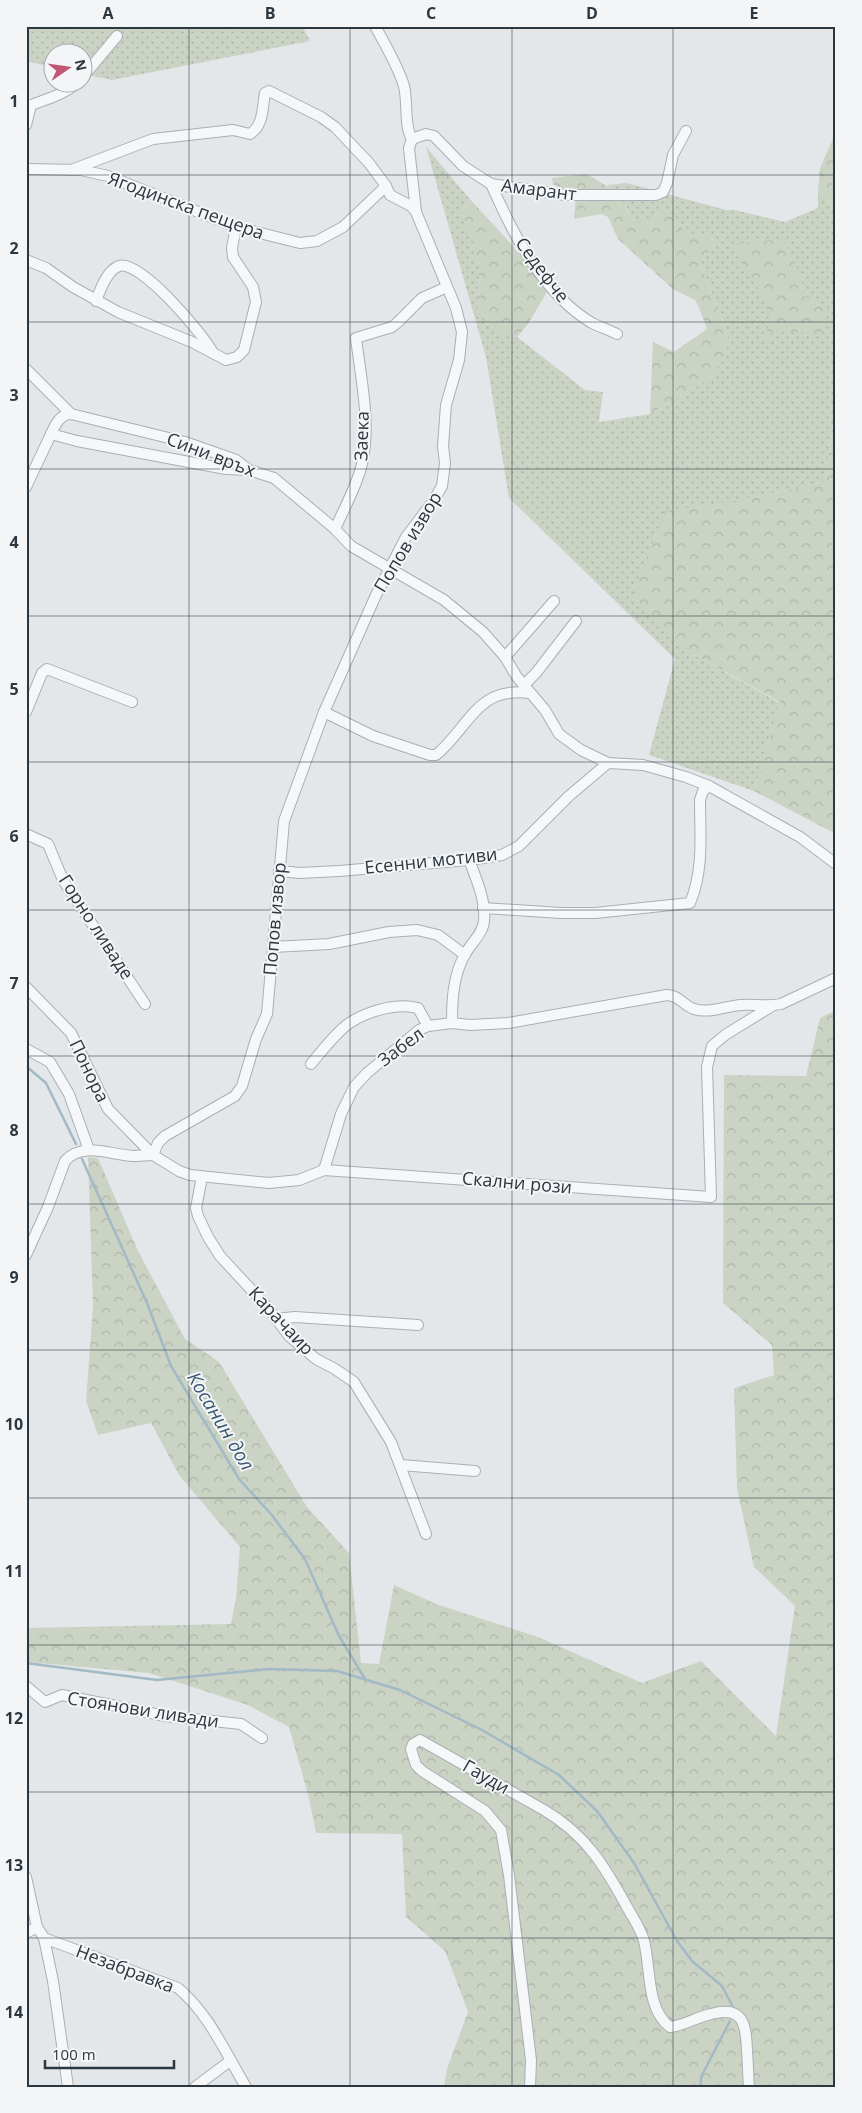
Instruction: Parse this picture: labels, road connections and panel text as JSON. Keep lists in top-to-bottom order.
{
  "streets": {
    "street": [
      "Амарант",
      "Ягодинска пещера",
      "Седефче",
      "Заека",
      "Сини връх",
      "Попов извор",
      "Есенни мотиви",
      "Горно ливаде",
      "Забел",
      "Понора",
      "Скални рози",
      "Карачаир",
      "Стоянови ливади",
      "Гауди",
      "Незабравка"
    ]
  },
  "crossings": [
    ["Амарант", "Седефче"],
    ["Заека", "Сини връх"],
    ["Заека", "Попов извор"],
    ["Сини връх", "Попов извор"],
    ["Сини връх", "Есенни мотиви"],
    ["Попов извор", "Есенни мотиви"],
    ["Попов извор", "Понора"],
    ["Забел", "Скални рози"]
  ],
  "water": ["Косанин дол"],
  "scale_bar": "100 m",
  "north": "right",
  "grid": {
    "columns": [
      "A",
      "B",
      "C",
      "D",
      "E"
    ],
    "rows": [
      "1",
      "2",
      "3",
      "4",
      "5",
      "6",
      "7",
      "8",
      "9",
      "10",
      "11",
      "12",
      "13",
      "14"
    ]
  }
}
